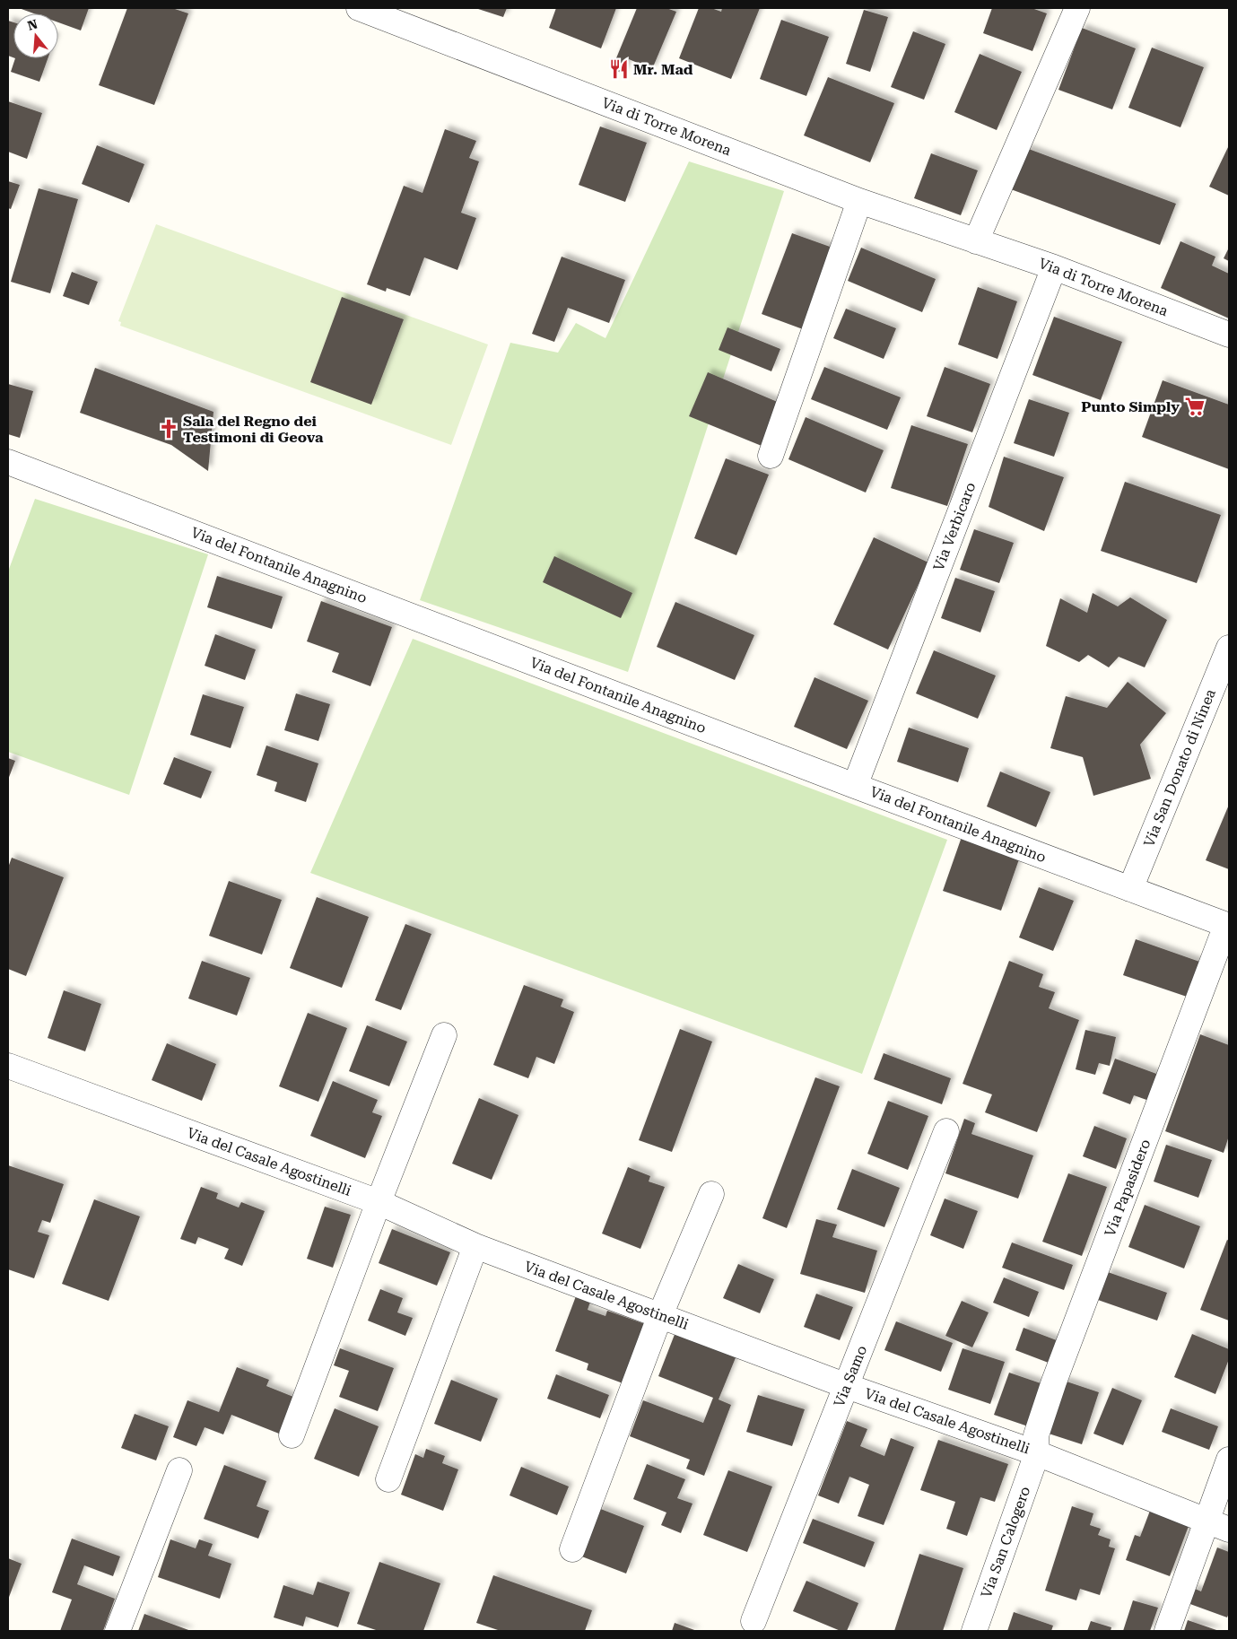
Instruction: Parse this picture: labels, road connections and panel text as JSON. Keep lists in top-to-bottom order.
{
  "streets": {
    "street": [
      "Via di Torre Morena",
      "Via Verbicaro",
      "Via del Fontanile Anagnino",
      "Via San Donato di Ninea",
      "Via del Casale Agostinelli",
      "Via Papasidero",
      "Via Samo",
      "Via San Calogero"
    ]
  },
  "crossings": [
    ["Via di Torre Morena", "Via Verbicaro"],
    ["Via Verbicaro", "Via del Fontanile Anagnino"],
    ["Via del Fontanile Anagnino", "Via San Donato di Ninea"],
    ["Via del Fontanile Anagnino", "Via Papasidero"],
    ["Via del Casale Agostinelli", "Via Papasidero"],
    ["Via del Casale Agostinelli", "Via Samo"],
    ["Via del Casale Agostinelli", "Via San Calogero"],
    ["Via Papasidero", "Via San Calogero"]
  ],
  "places": {
    "restaurant": ["Mr. Mad"],
    "supermarket": ["Punto Simply"],
    "church": ["Sala del Regno dei Testimoni di Geova"]
  },
  "north": "top"
}
